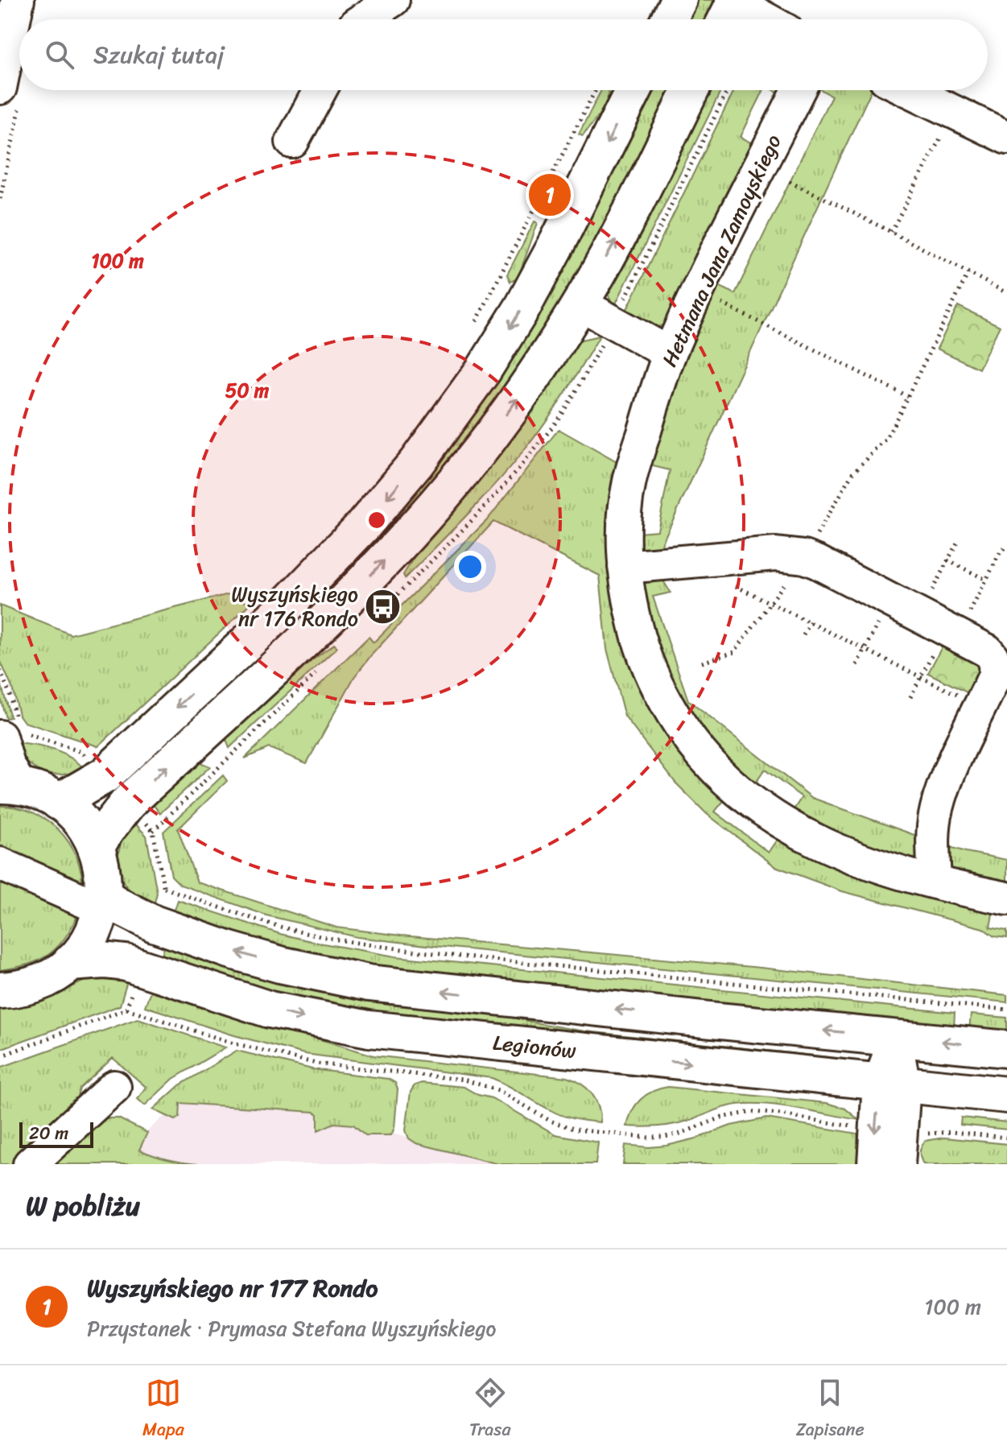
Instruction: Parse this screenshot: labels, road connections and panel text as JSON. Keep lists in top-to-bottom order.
{
  "streets": {
    "main road": ["Legionów"],
    "street": ["Hetmana Jana Zamoyskiego"]
  },
  "places": {
    "bus stop": ["Wyszyńskiego nr 176 Rondo"]
  },
  "scale_bar": "20 m",
  "page": {
    "search": "Szukaj tutaj",
    "pins": "1",
    "scale": "20 m",
    "heading": "W pobliżu",
    "list": [
      {
        "mark": "1",
        "name": "Wyszyńskiego nr 177 Rondo",
        "note": "Przystanek · Prymasa Stefana Wyszyńskiego",
        "value": "100 m"
      }
    ],
    "nav": ["Mapa", "Trasa", "Zapisane"]
  },
  "rings": ["100 m", "50 m"]
}
